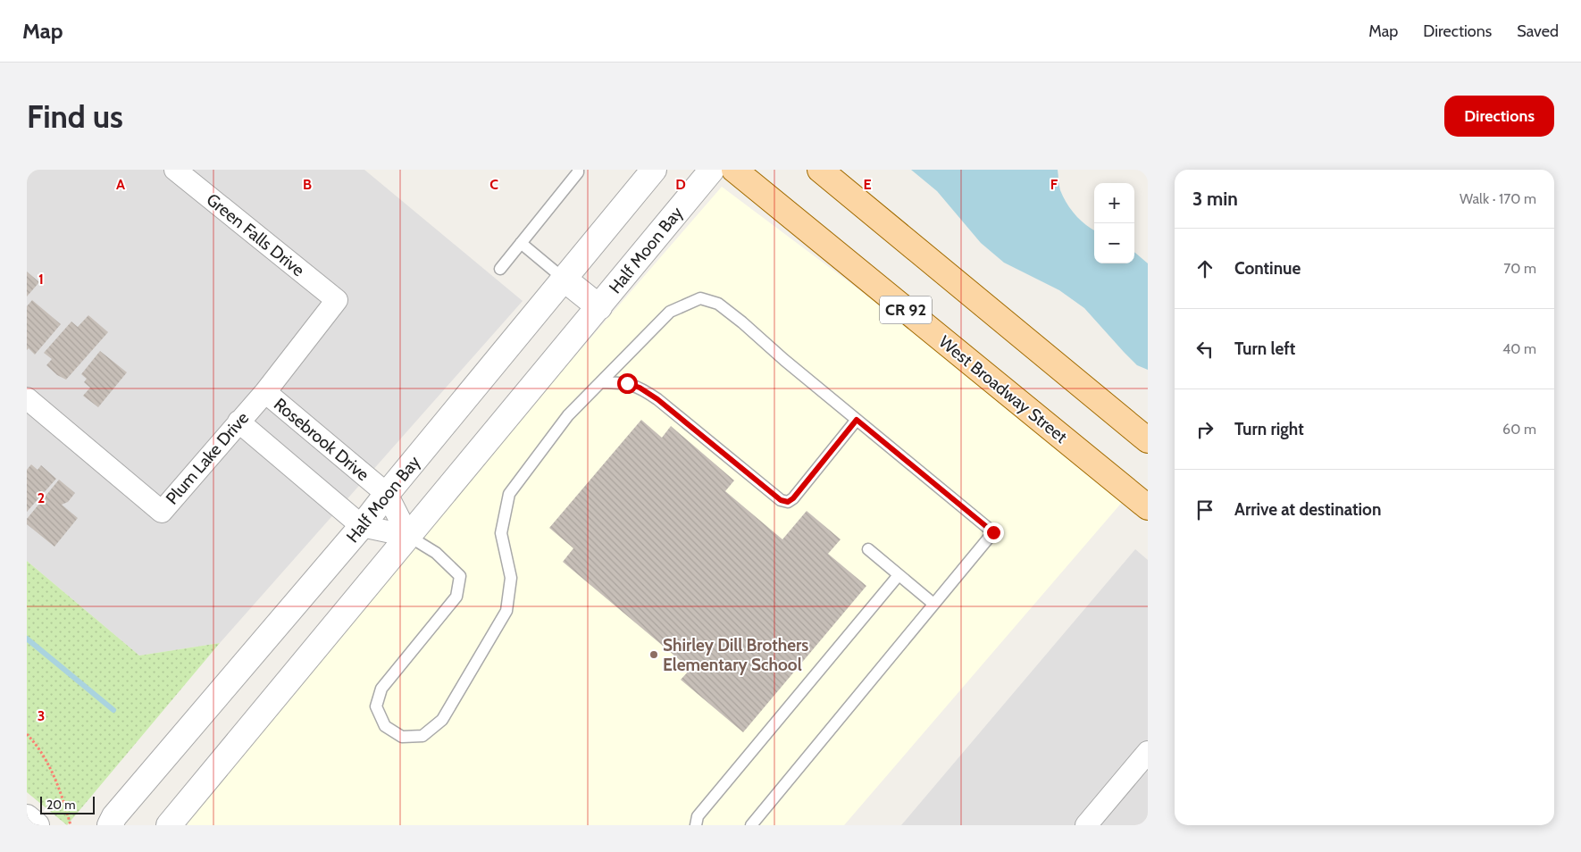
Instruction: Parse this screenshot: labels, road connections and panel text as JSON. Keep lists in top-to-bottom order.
{
  "streets": {
    "main road": ["CR 92", "West Broadway Street"],
    "street": [
      "Green Falls Drive",
      "Half Moon Bay",
      "Rosebrook Drive",
      "Plum Lake Drive"
    ]
  },
  "crossings": [
    ["Green Falls Drive", "Plum Lake Drive"],
    ["Half Moon Bay", "Rosebrook Drive"],
    ["Rosebrook Drive", "Plum Lake Drive"]
  ],
  "places": ["Shirley Dill Brothers Elementary School"],
  "scale_bar": "20 m",
  "page": {
    "header": "Map",
    "nav": ["Map", "Directions", "Saved"],
    "buttons": "Directions",
    "title": "Find us",
    "heading": ["3 min", "Walk · 170 m"],
    "map_buttons": ["+", "−"],
    "list": [
      ["Continue", "70 m"],
      ["Turn left", "40 m"],
      ["Turn right", "60 m"],
      "Arrive at destination"
    ],
    "scale": "20 m"
  },
  "grid": {
    "columns": [
      "A",
      "B",
      "C",
      "D",
      "E",
      "F"
    ],
    "rows": ["1", "2", "3"]
  }
}
